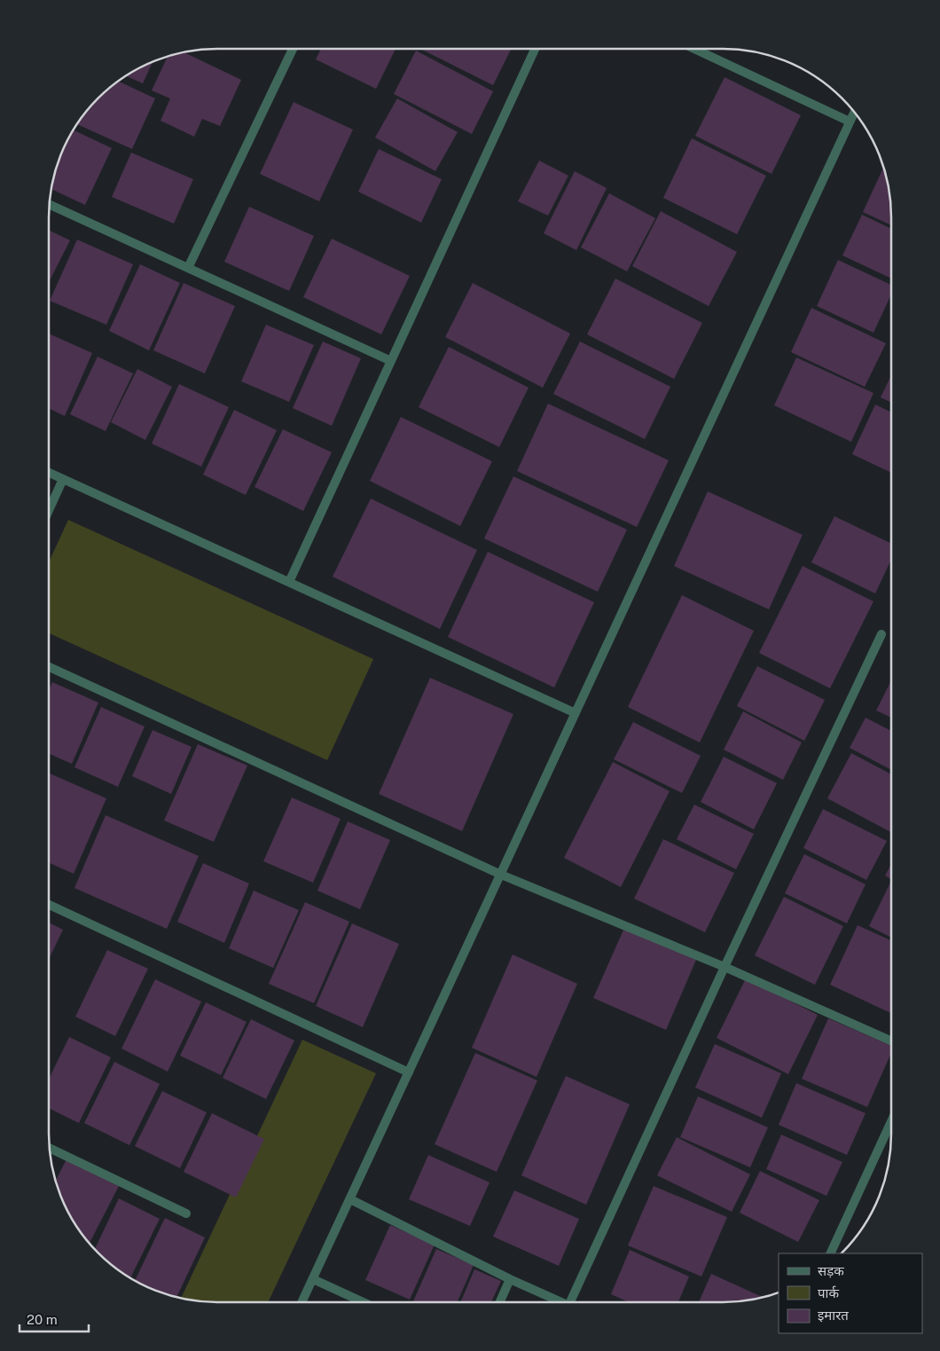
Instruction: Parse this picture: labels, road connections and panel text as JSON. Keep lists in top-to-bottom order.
{
  "legend": ["सड़क", "पार्क", "इमारत"],
  "scale_bar": "20 m"
}
